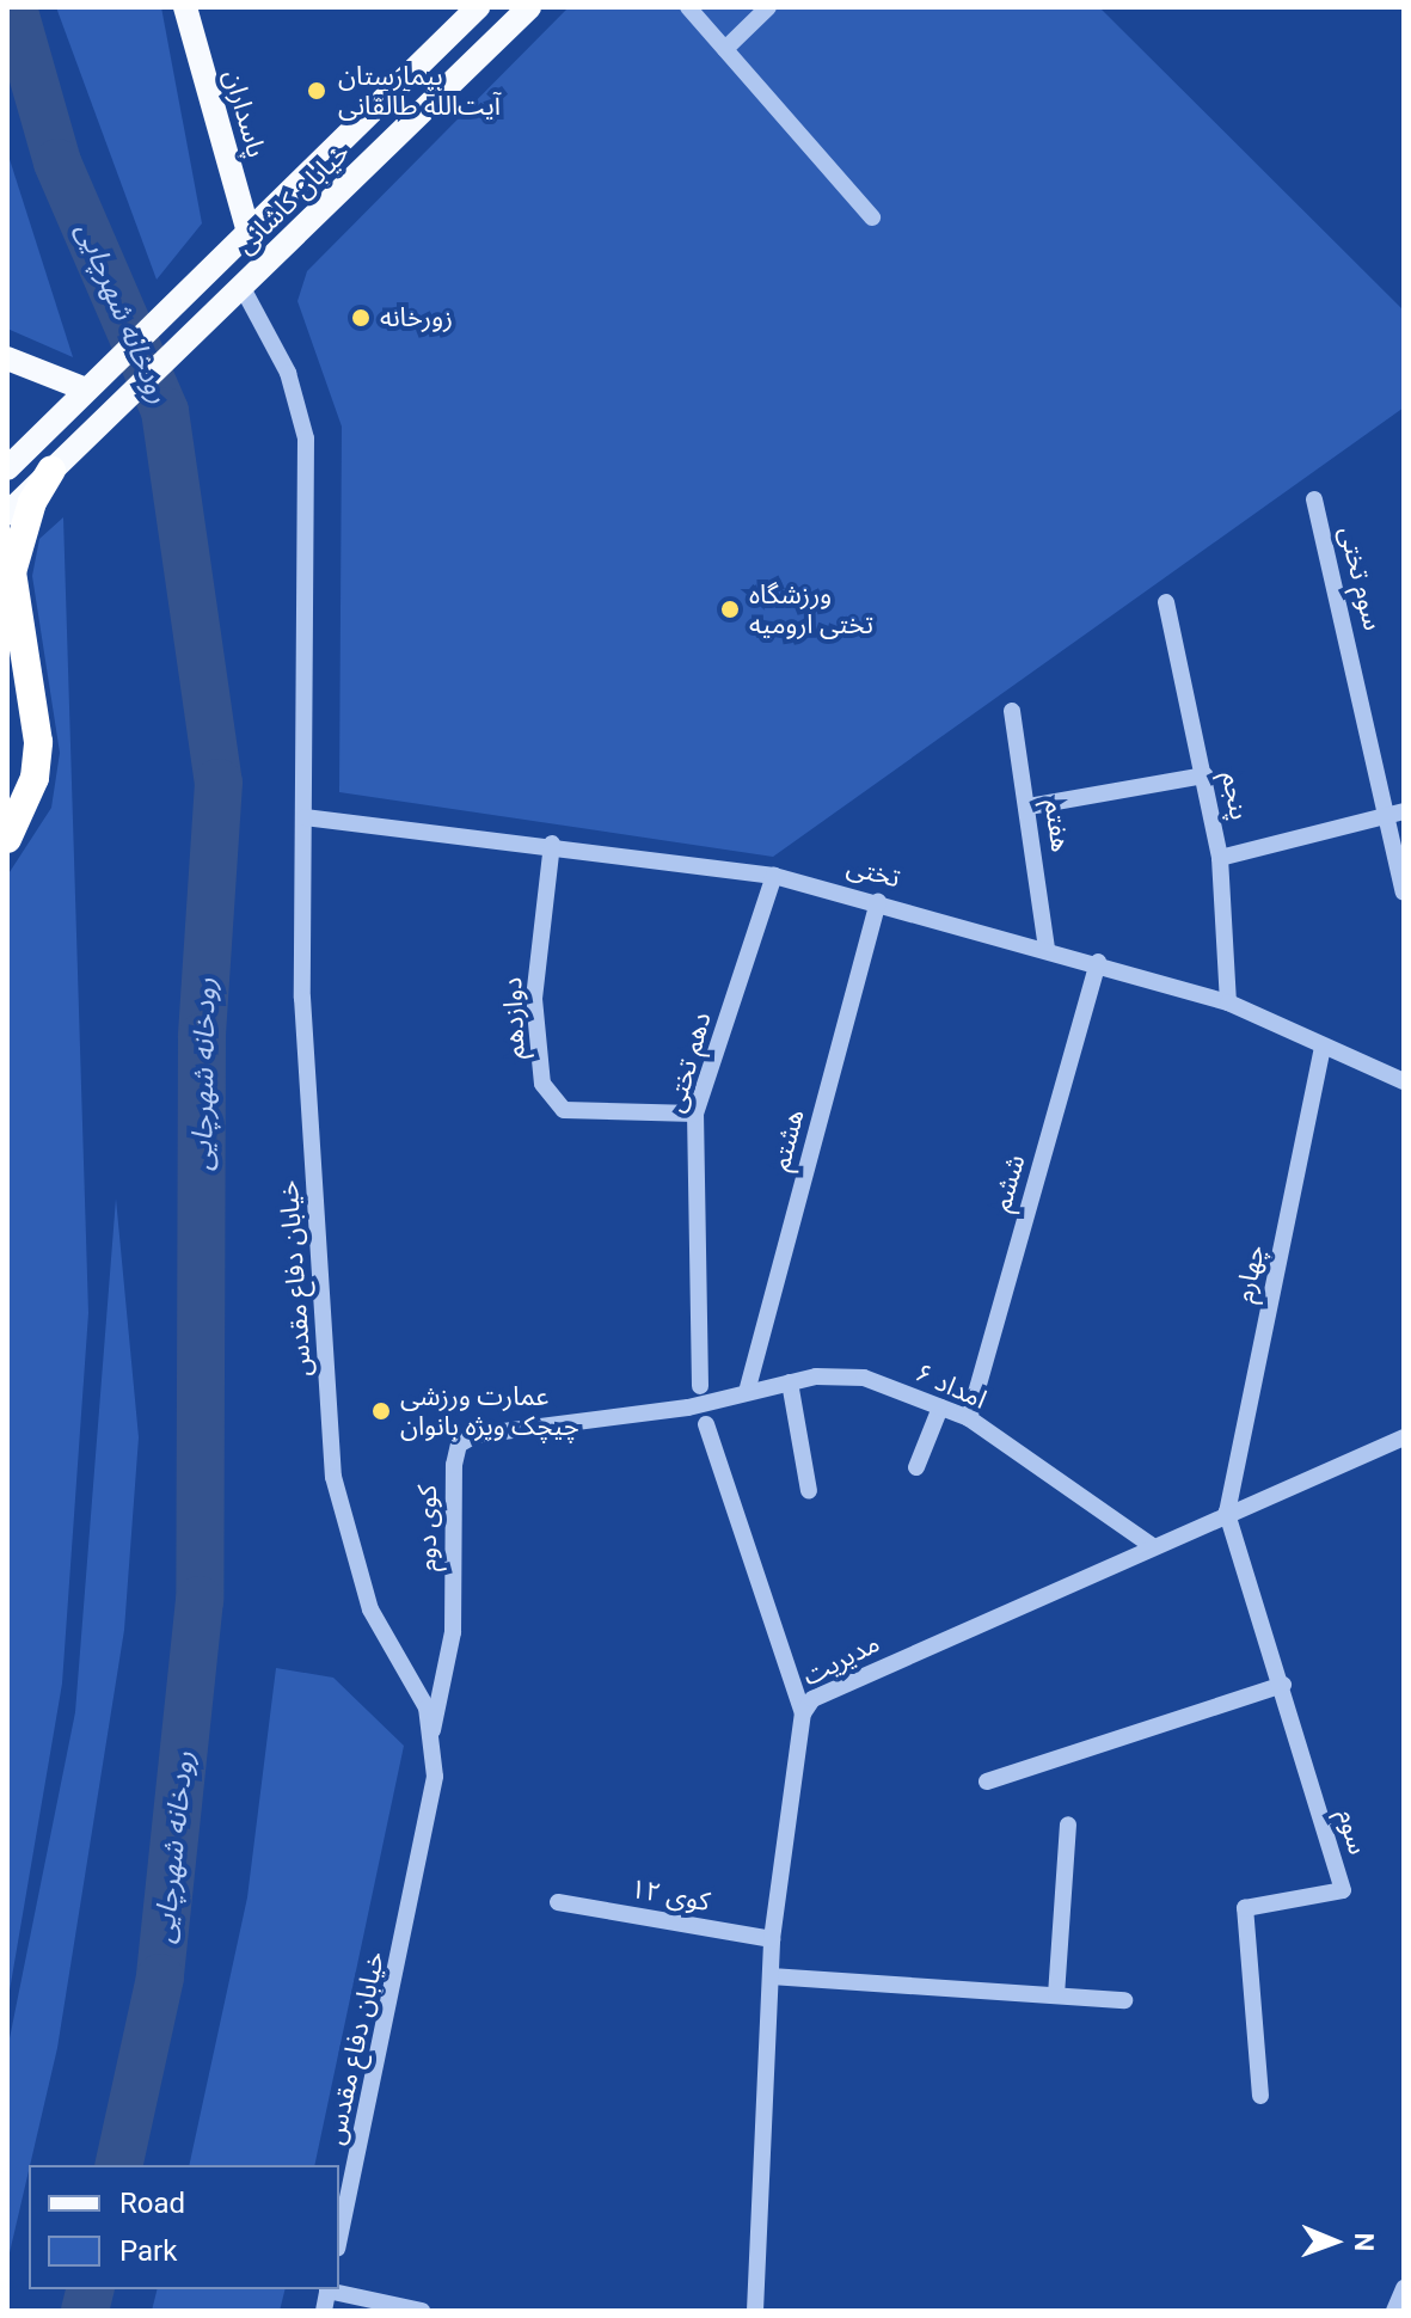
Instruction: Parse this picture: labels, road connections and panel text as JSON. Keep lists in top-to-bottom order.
{
  "streets": {
    "main road": ["پاسداران", "خیابان کاشانی"],
    "street": [
      "سوم تختی",
      "پنجم",
      "هفتم",
      "تختی",
      "دوازدهم",
      "دهم تختی",
      "هشتم",
      "ششم",
      "چهارم",
      "خیابان دفاع مقدس",
      "امداد ۶",
      "کوی دوم",
      "مدیریت",
      "سوم",
      "کوی ۱۲"
    ]
  },
  "crossings": [
    ["پاسداران", "خیابان کاشانی"],
    ["خیابان کاشانی", "خیابان دفاع مقدس"],
    ["پنجم", "تختی"],
    ["هفتم", "تختی"],
    ["تختی", "دوازدهم"],
    ["تختی", "دهم تختی"],
    ["تختی", "هشتم"],
    ["تختی", "ششم"],
    ["تختی", "چهارم"],
    ["تختی", "خیابان دفاع مقدس"],
    ["دوازدهم", "دهم تختی"],
    ["هشتم", "امداد ۶"],
    ["ششم", "امداد ۶"],
    ["چهارم", "مدیریت"],
    ["چهارم", "سوم"],
    ["خیابان دفاع مقدس", "کوی دوم"],
    ["امداد ۶", "کوی دوم"],
    ["امداد ۶", "مدیریت"],
    ["مدیریت", "سوم"],
    ["مدیریت", "کوی ۱۲"]
  ],
  "water": ["رودخانه شهرچایی"],
  "places": [
    "بیمارستان آیت‌الله طالقانی",
    "زورخانه",
    "ورزشگاه تختی ارومیه",
    "عمارت ورزشی چیچک ویژه بانوان"
  ],
  "legend": ["Road", "Park"],
  "north": "right"
}
